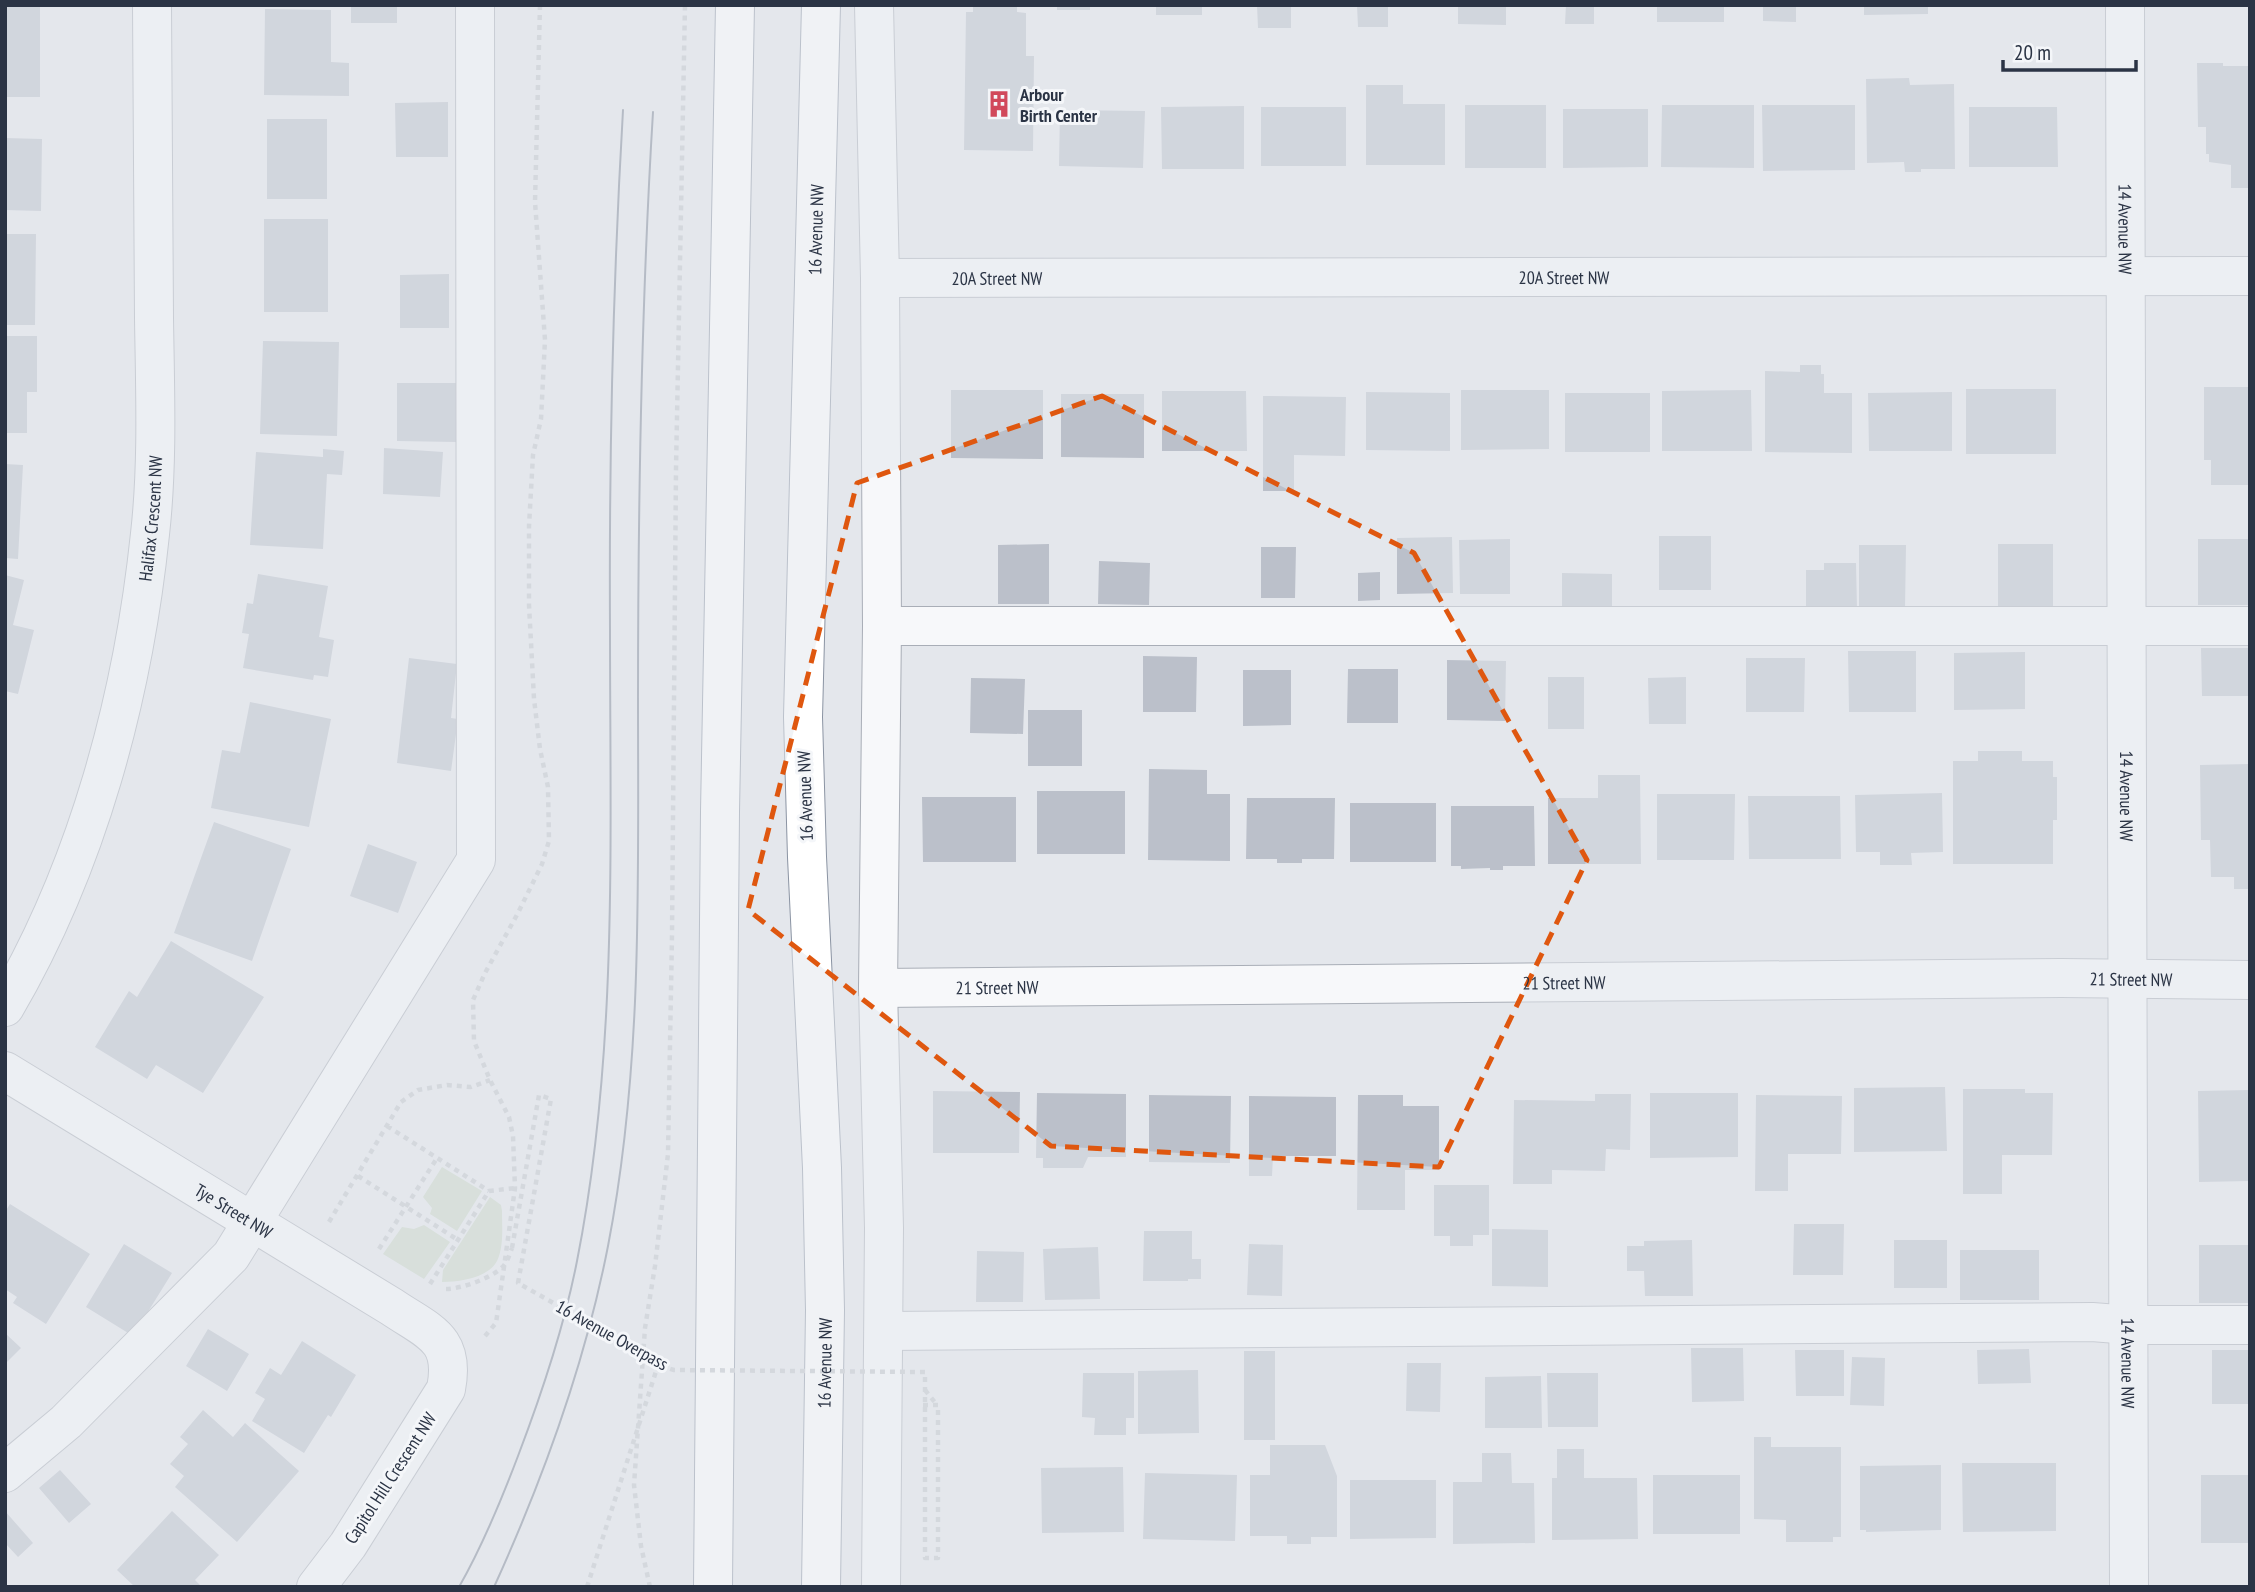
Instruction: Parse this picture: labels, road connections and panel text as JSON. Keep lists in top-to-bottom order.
{
  "streets": {
    "highway": ["16 Avenue NW"],
    "street": [
      "14 Avenue NW",
      "20A Street NW",
      "Halifax Crescent NW",
      "21 Street NW",
      "Tye Street NW",
      "Capitol Hill Crescent NW"
    ],
    "path": ["16 Avenue Overpass"]
  },
  "crossings": [
    ["14 Avenue NW", "20A Street NW"],
    ["14 Avenue NW", "21 Street NW"],
    ["Tye Street NW", "Capitol Hill Crescent NW"]
  ],
  "places": {
    "building": ["Arbour Birth Center"]
  },
  "scale_bar": "20 m"
}
